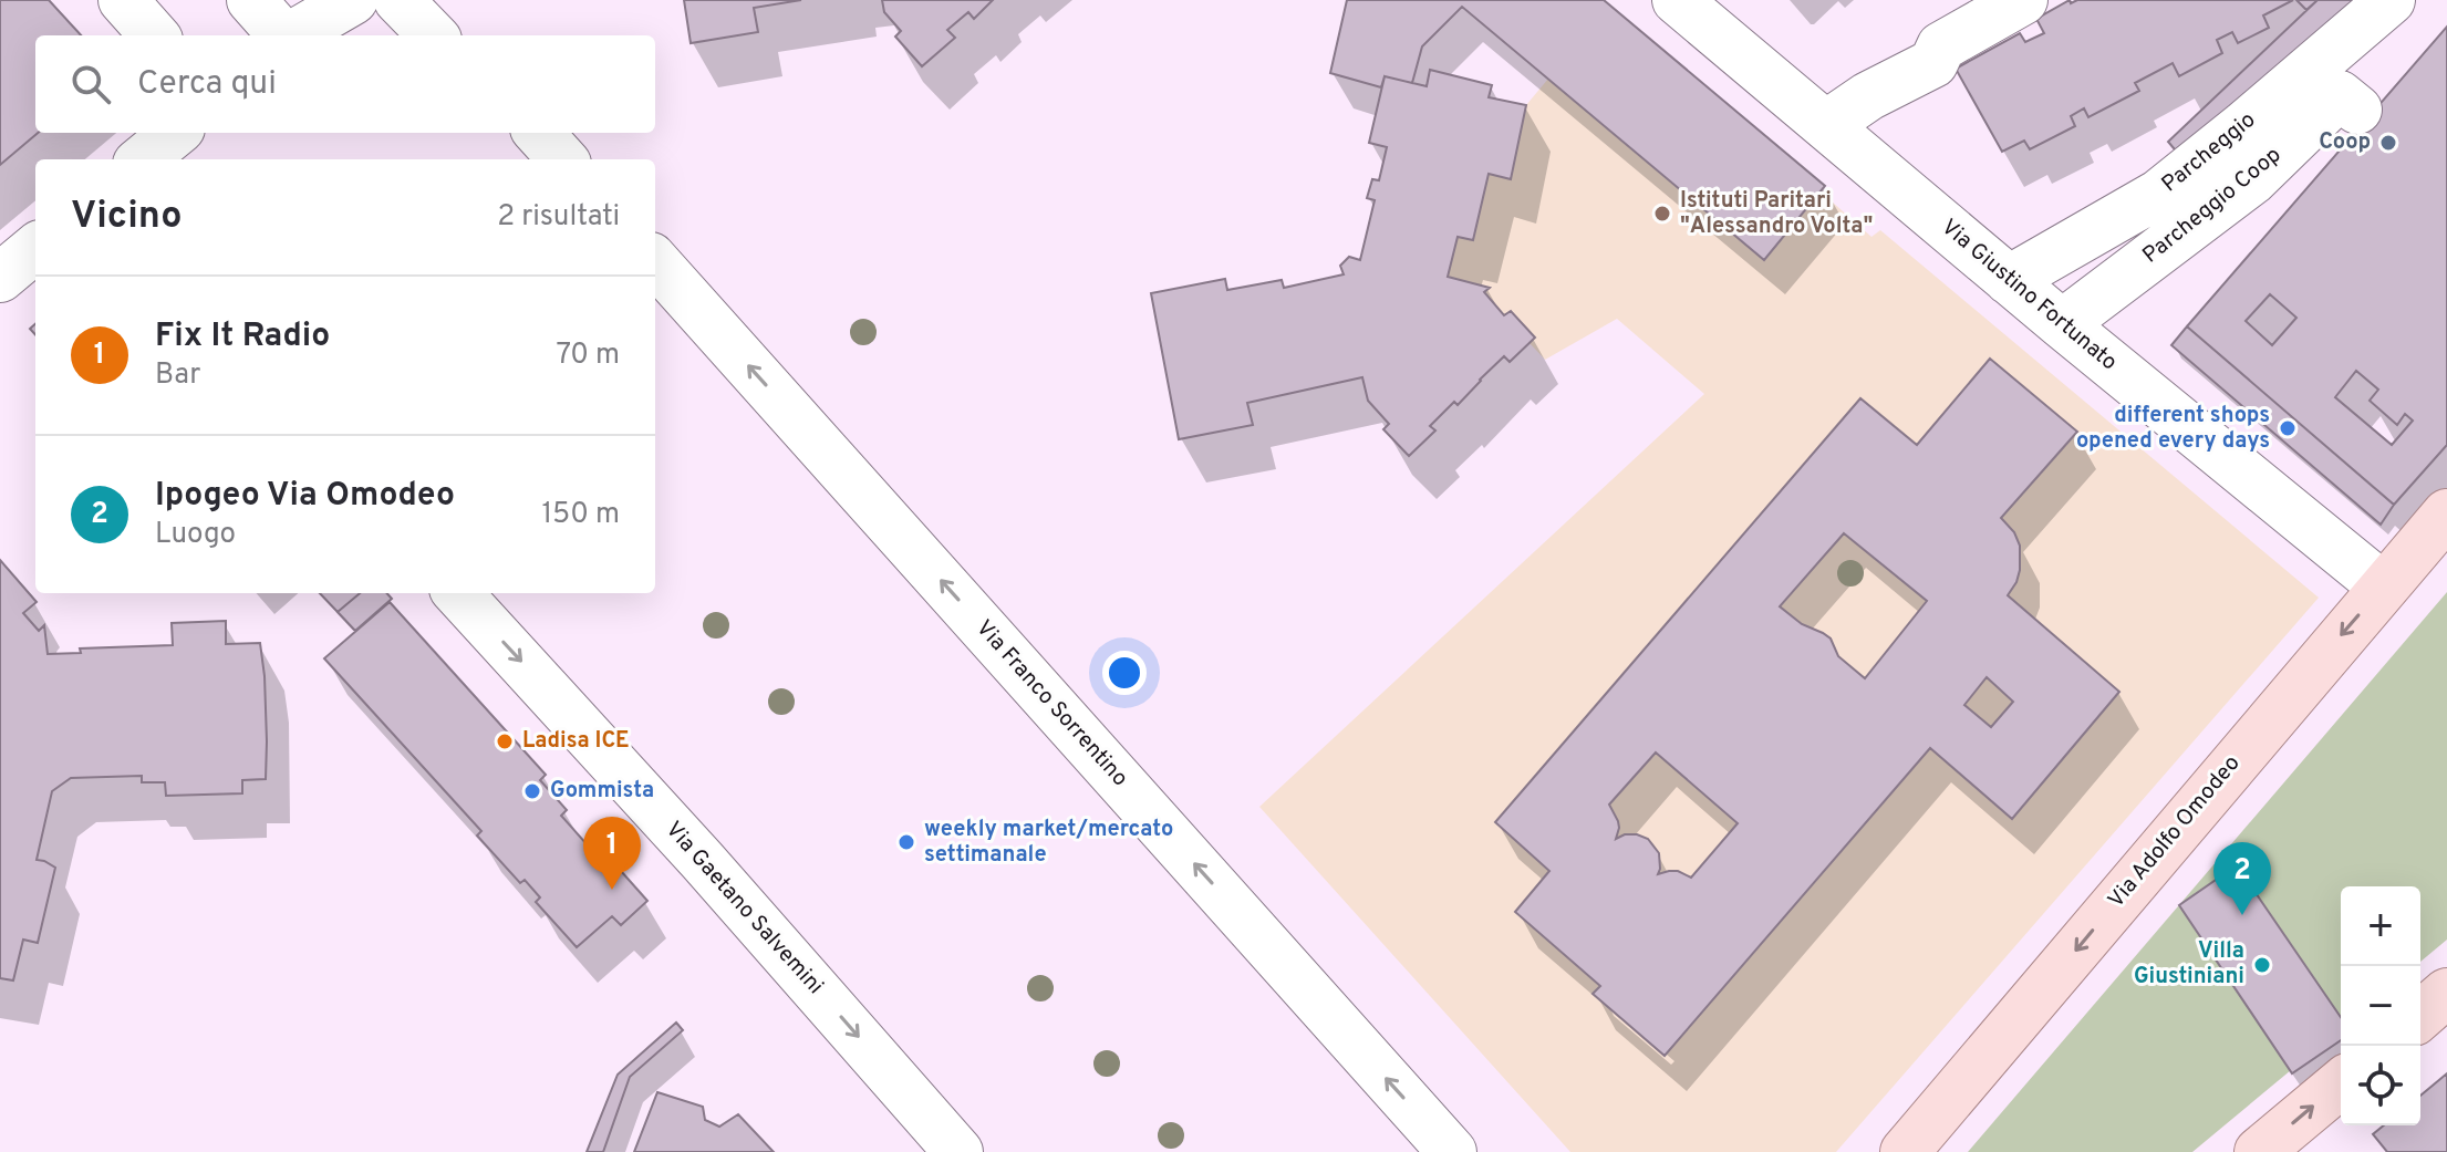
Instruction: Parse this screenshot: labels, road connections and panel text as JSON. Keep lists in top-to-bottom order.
{
  "streets": {
    "main road": ["Via Adolfo Omodeo"],
    "street": [
      "Parcheggio",
      "Parcheggio Coop",
      "Via Giustino Fortunato",
      "Via Franco Sorrentino",
      "Via Gaetano Salvemini"
    ]
  },
  "crossings": [
    ["Parcheggio", "Via Giustino Fortunato"],
    ["Parcheggio Coop", "Via Giustino Fortunato"],
    ["Via Giustino Fortunato", "Via Adolfo Omodeo"]
  ],
  "one_way": ["Via Franco Sorrentino", "Via Adolfo Omodeo", "Via Gaetano Salvemini"],
  "places": [
    "Coop",
    "Istituti Paritari \"Alessandro Volta\"",
    "different shops opened every days",
    "Ladisa ICE",
    "Gommista",
    "weekly market/mercato settimanale",
    "Villa Giustiniani"
  ],
  "page": {
    "search": "Cerca qui",
    "heading": ["Vicino", "2 risultati"],
    "list": [
      {
        "mark": "1",
        "name": "Fix It Radio",
        "note": "Bar",
        "value": "70 m"
      },
      {
        "mark": "2",
        "name": "Ipogeo Via Omodeo",
        "note": "Luogo",
        "value": "150 m"
      }
    ],
    "pins": ["1", "2"],
    "map_buttons": ["+", "−"]
  }
}
